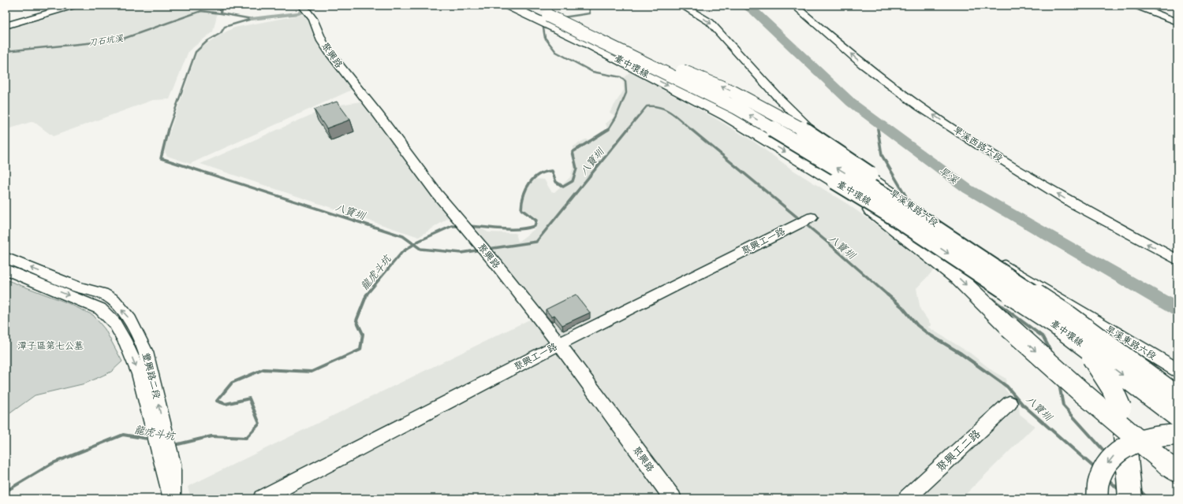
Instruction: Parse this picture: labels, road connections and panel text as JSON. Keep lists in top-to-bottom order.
{
  "streets": {
    "highway": ["臺中環線"],
    "street": [
      "聚興路",
      "旱溪西路六段",
      "旱溪東路六段",
      "聚興工一路",
      "豐興路二段",
      "聚興工二路"
    ]
  },
  "crossings": [
    ["聚興路", "聚興工一路"]
  ],
  "one_way": ["旱溪西路六段", "旱溪東路六段"],
  "water": [
    "刀石坑溪",
    "八寶圳",
    "旱溪",
    "龍虎斗坑"
  ],
  "parks": ["潭子區第七公墓"]
}
